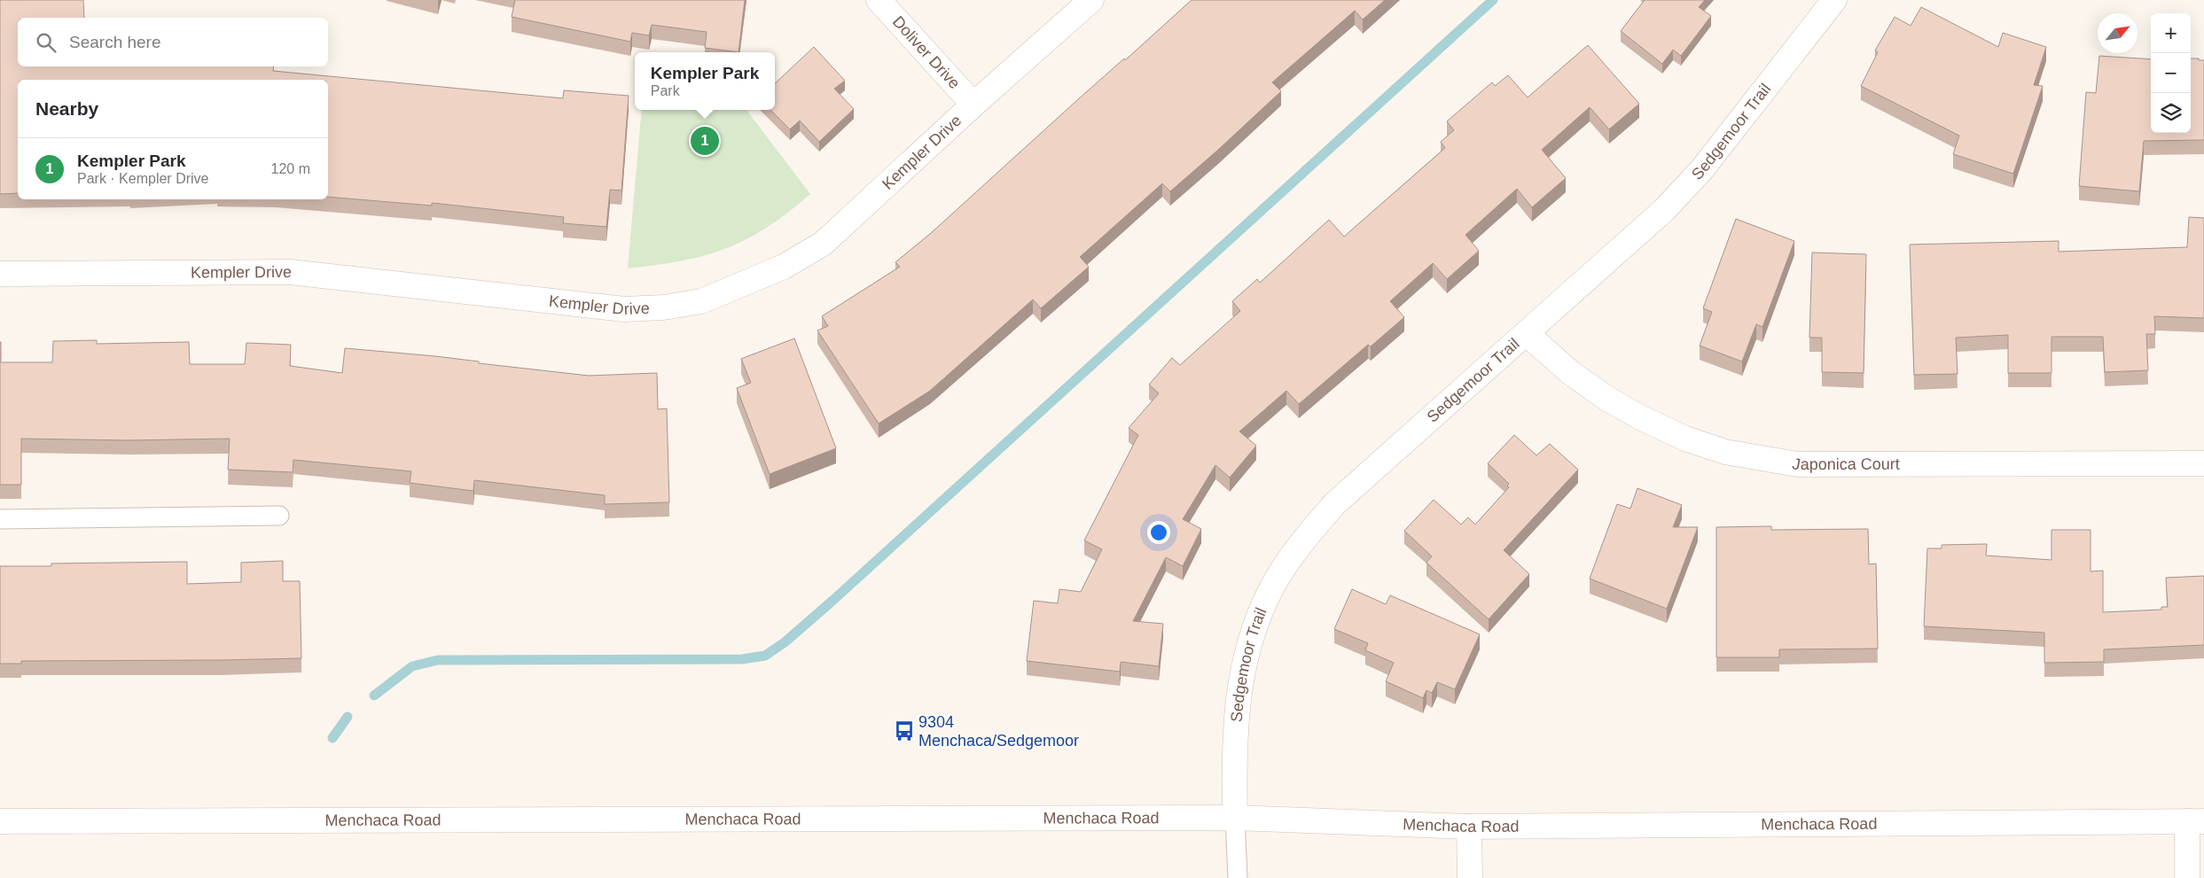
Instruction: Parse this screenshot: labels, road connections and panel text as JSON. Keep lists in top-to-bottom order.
{
  "streets": {
    "street": [
      "Doliver Drive",
      "Sedgemoor Trail",
      "Kempler Drive",
      "Japonica Court",
      "Menchaca Road"
    ]
  },
  "crossings": [
    ["Doliver Drive", "Kempler Drive"],
    ["Sedgemoor Trail", "Japonica Court"],
    ["Sedgemoor Trail", "Menchaca Road"]
  ],
  "places": {
    "bus stop": ["9304 Menchaca/Sedgemoor"]
  },
  "north": "top right",
  "page": {
    "map_buttons": ["+", "−"],
    "search": "Search here",
    "popup": ["Kempler Park", "Park"],
    "heading": "Nearby",
    "pins": "1",
    "list": [
      {
        "mark": "1",
        "name": "Kempler Park",
        "note": "Park · Kempler Drive",
        "value": "120 m"
      }
    ]
  }
}
